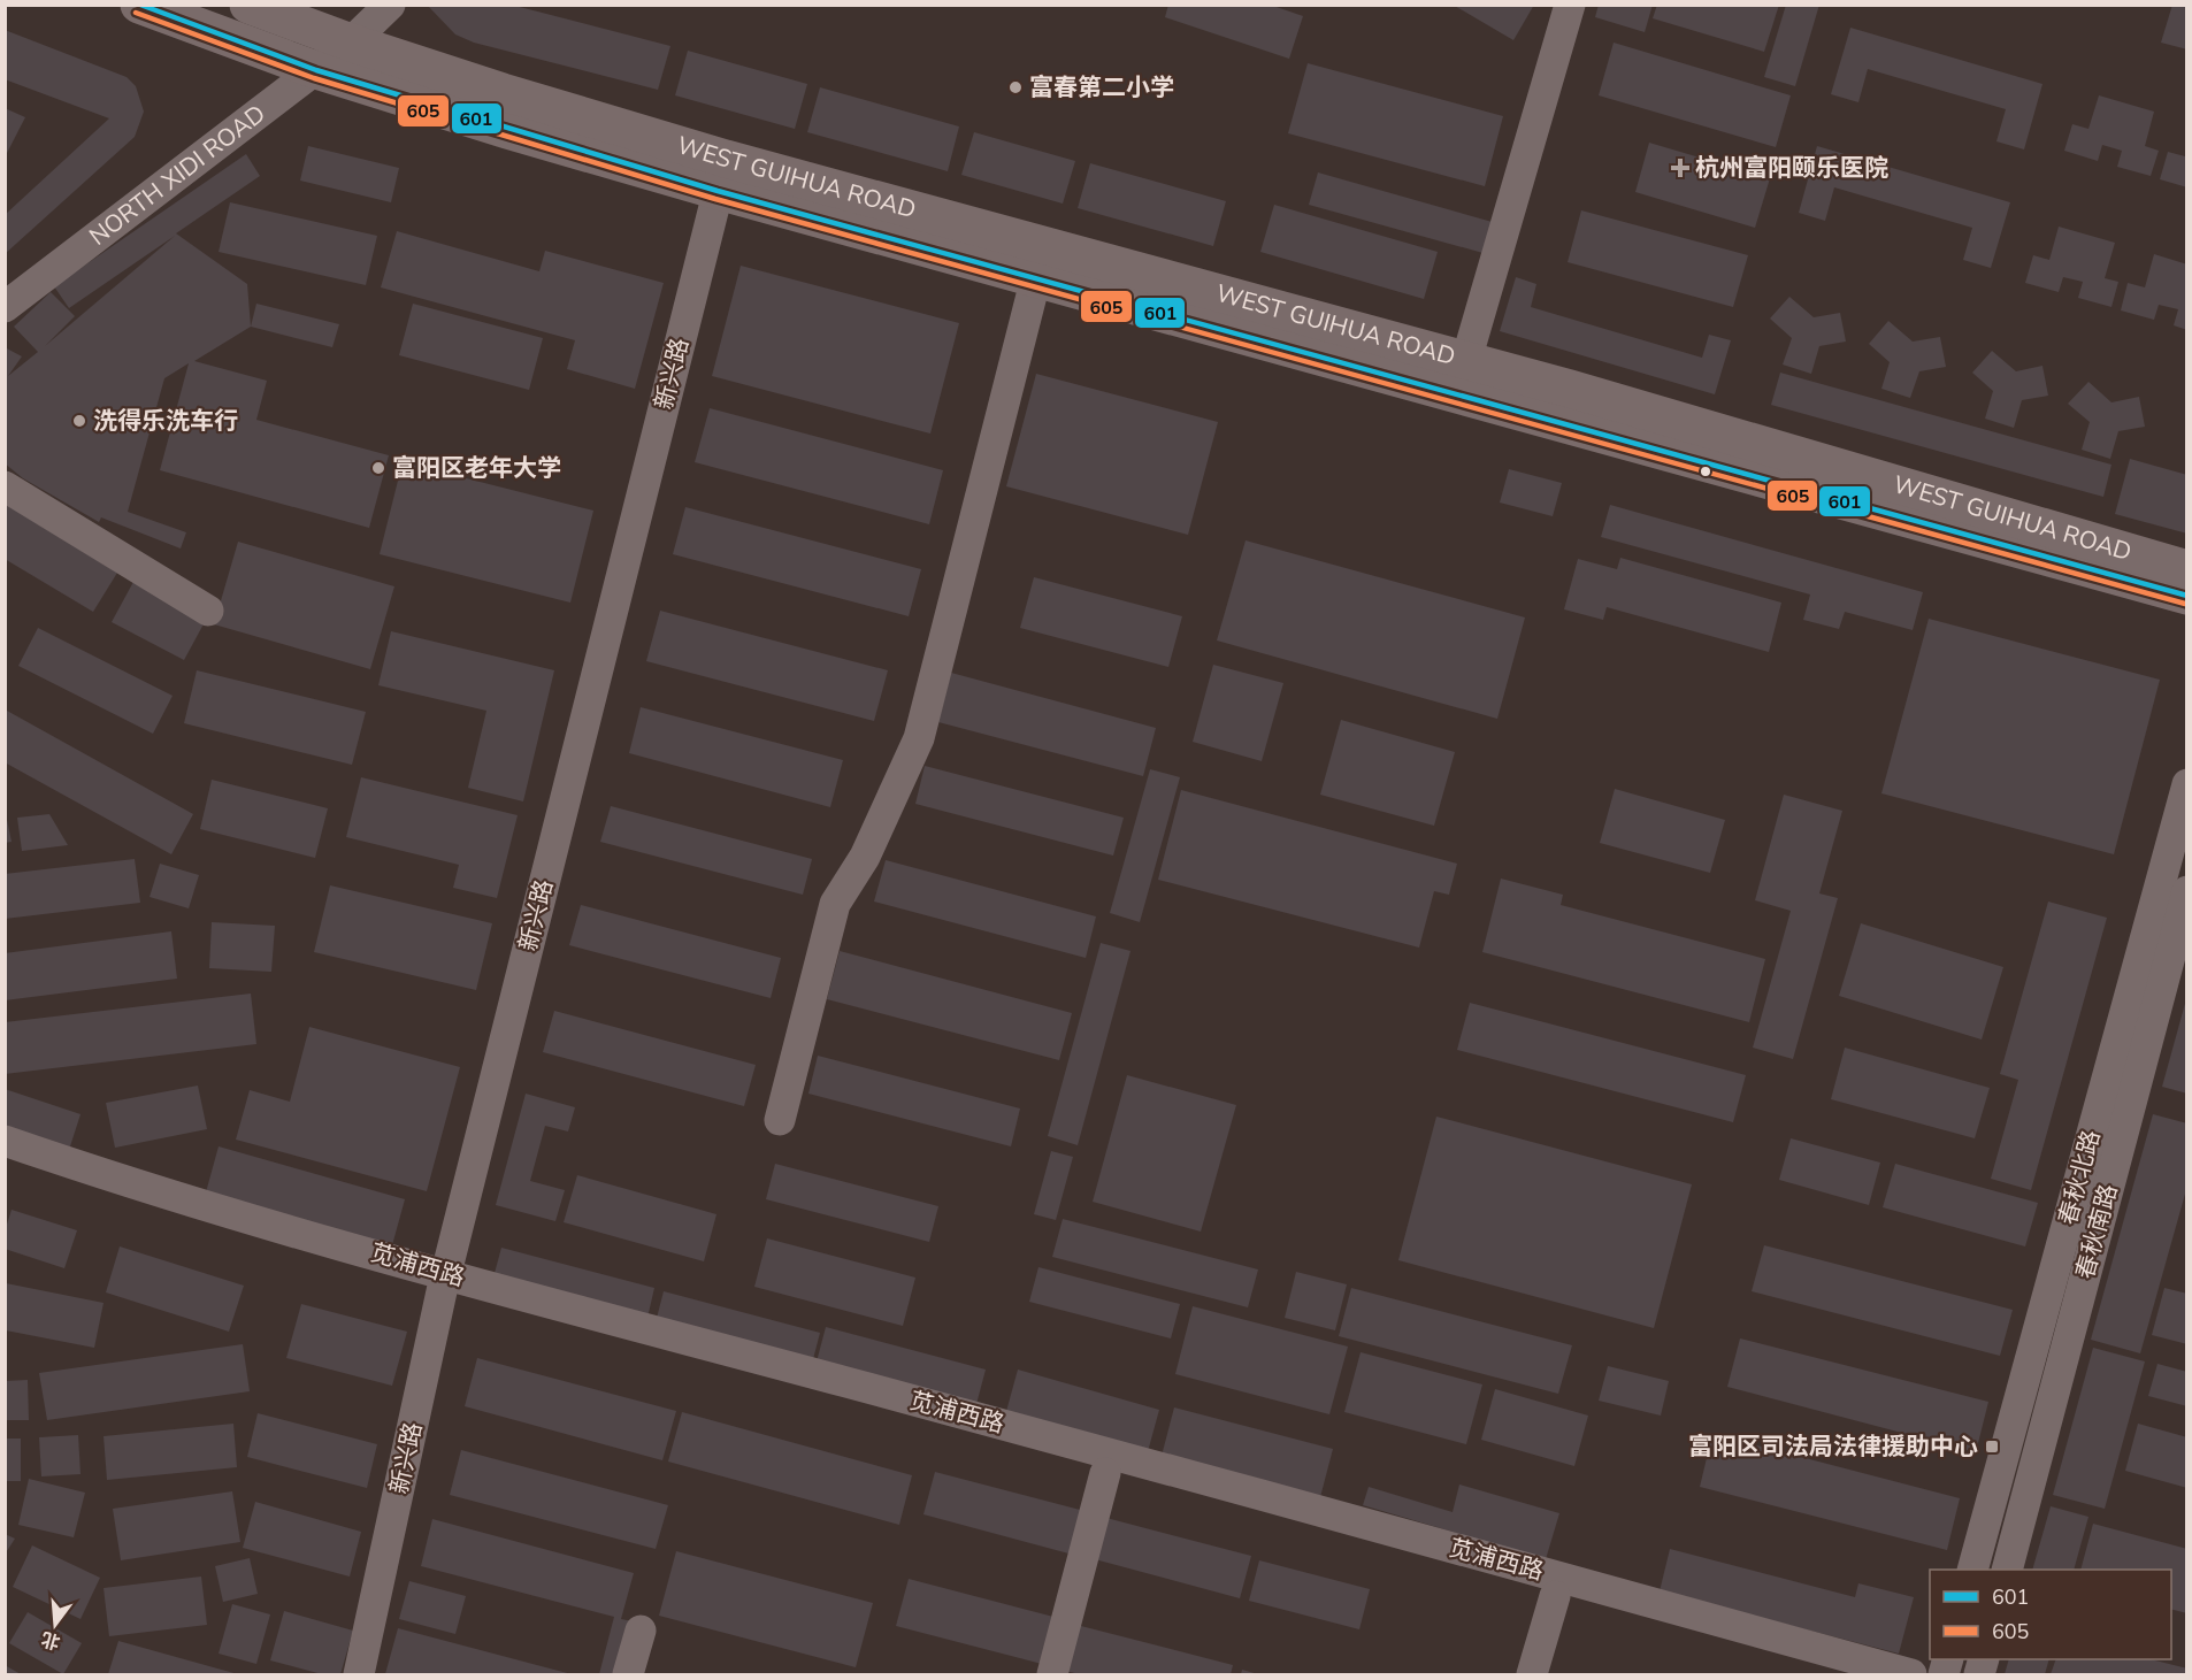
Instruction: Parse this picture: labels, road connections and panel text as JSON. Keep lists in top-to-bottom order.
{
  "streets": {
    "main road": ["WEST GUIHUA ROAD"],
    "street": [
      "NORTH XIDI ROAD",
      "新兴路",
      "春秋北路",
      "春秋南路",
      "苋浦西路"
    ]
  },
  "crossings": [
    ["NORTH XIDI ROAD", "WEST GUIHUA ROAD"],
    ["WEST GUIHUA ROAD", "新兴路"],
    ["新兴路", "苋浦西路"]
  ],
  "places": {
    "other": ["富春第二小学", "洗得乐洗车行", "富阳区老年大学"],
    "health": ["杭州富阳颐乐医院"],
    "transit": ["富阳区司法局法律援助中心"]
  },
  "lines": ["transit line 601", "transit line 605"],
  "legend": ["601", "605"],
  "north": "bottom"
}
